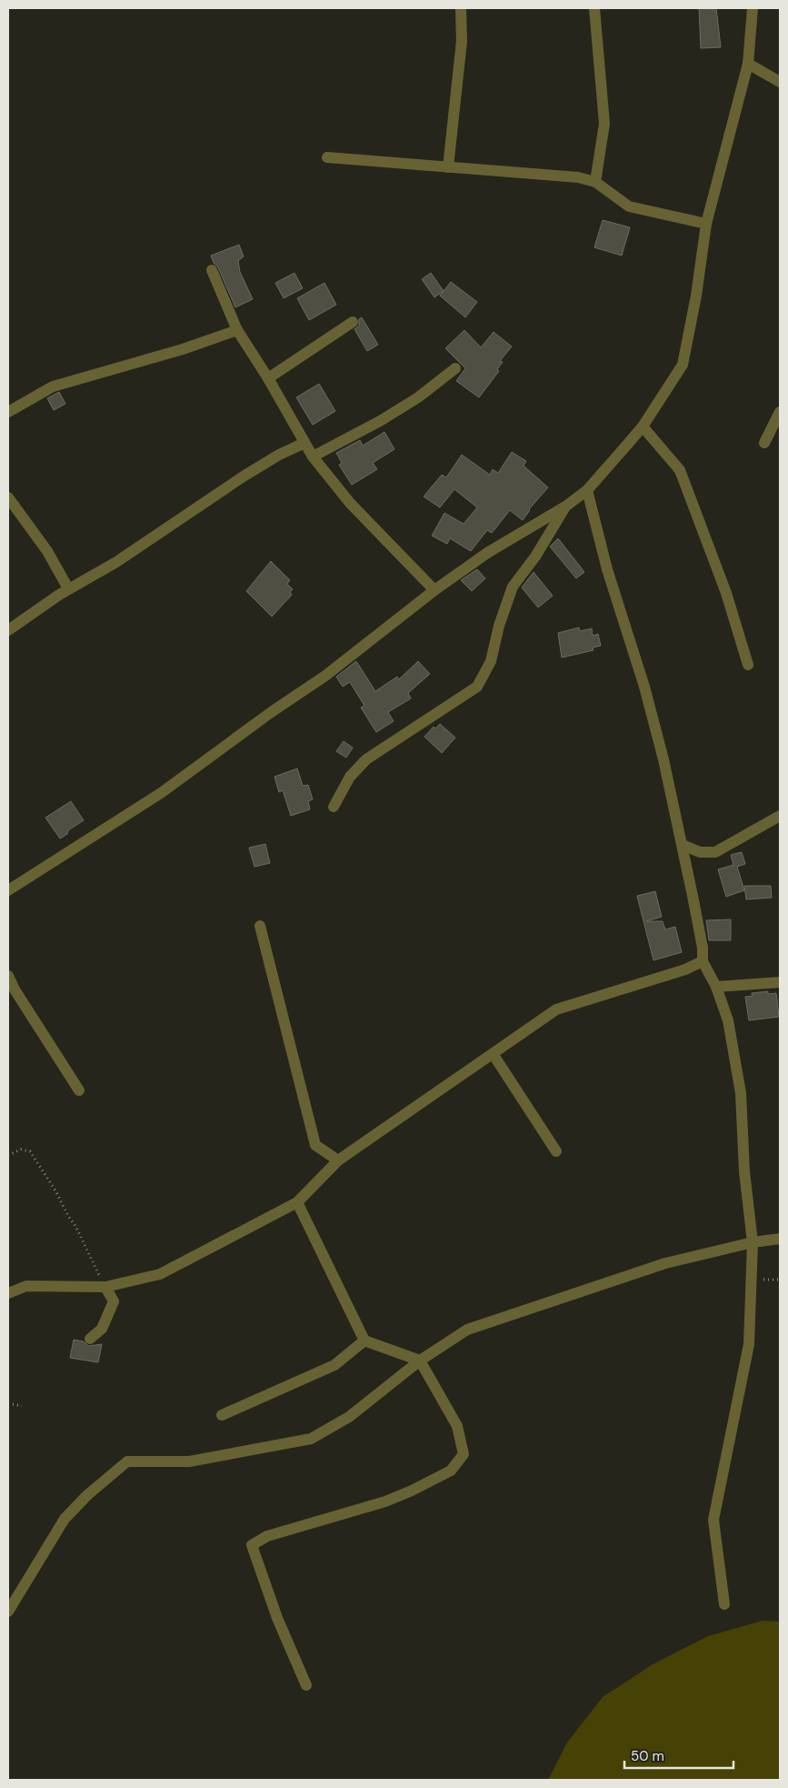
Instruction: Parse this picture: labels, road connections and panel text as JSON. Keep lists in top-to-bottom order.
{
  "scale_bar": "50 m"
}
